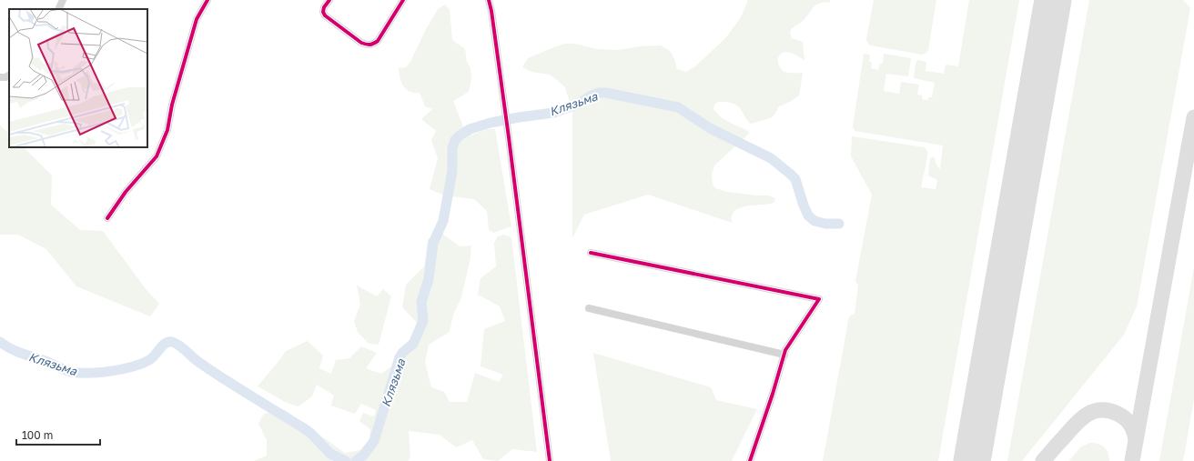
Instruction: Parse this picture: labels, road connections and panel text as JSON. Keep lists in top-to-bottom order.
{
  "water": ["Клязьма"],
  "scale_bar": "100 m"
}
